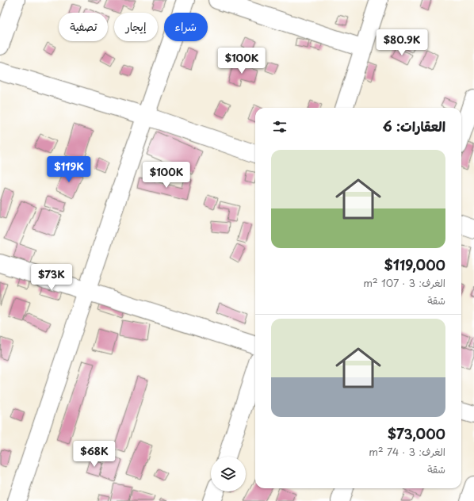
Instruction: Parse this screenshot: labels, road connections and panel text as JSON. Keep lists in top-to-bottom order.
{
  "page": {
    "chip": ["شراء", "إيجار", "تصفية"],
    "price": [
      "$80.9K",
      "$100K",
      "$119K",
      "$100K",
      "$73K",
      "$68K"
    ],
    "heading": "العقارات: 6",
    "list": [
      {
        "name": "$119,000",
        "note": "الغرف: 3 · 107 m² · شقة"
      },
      {
        "name": "$73,000",
        "note": "الغرف: 3 · 74 m² · شقة"
      }
    ]
  }
}
